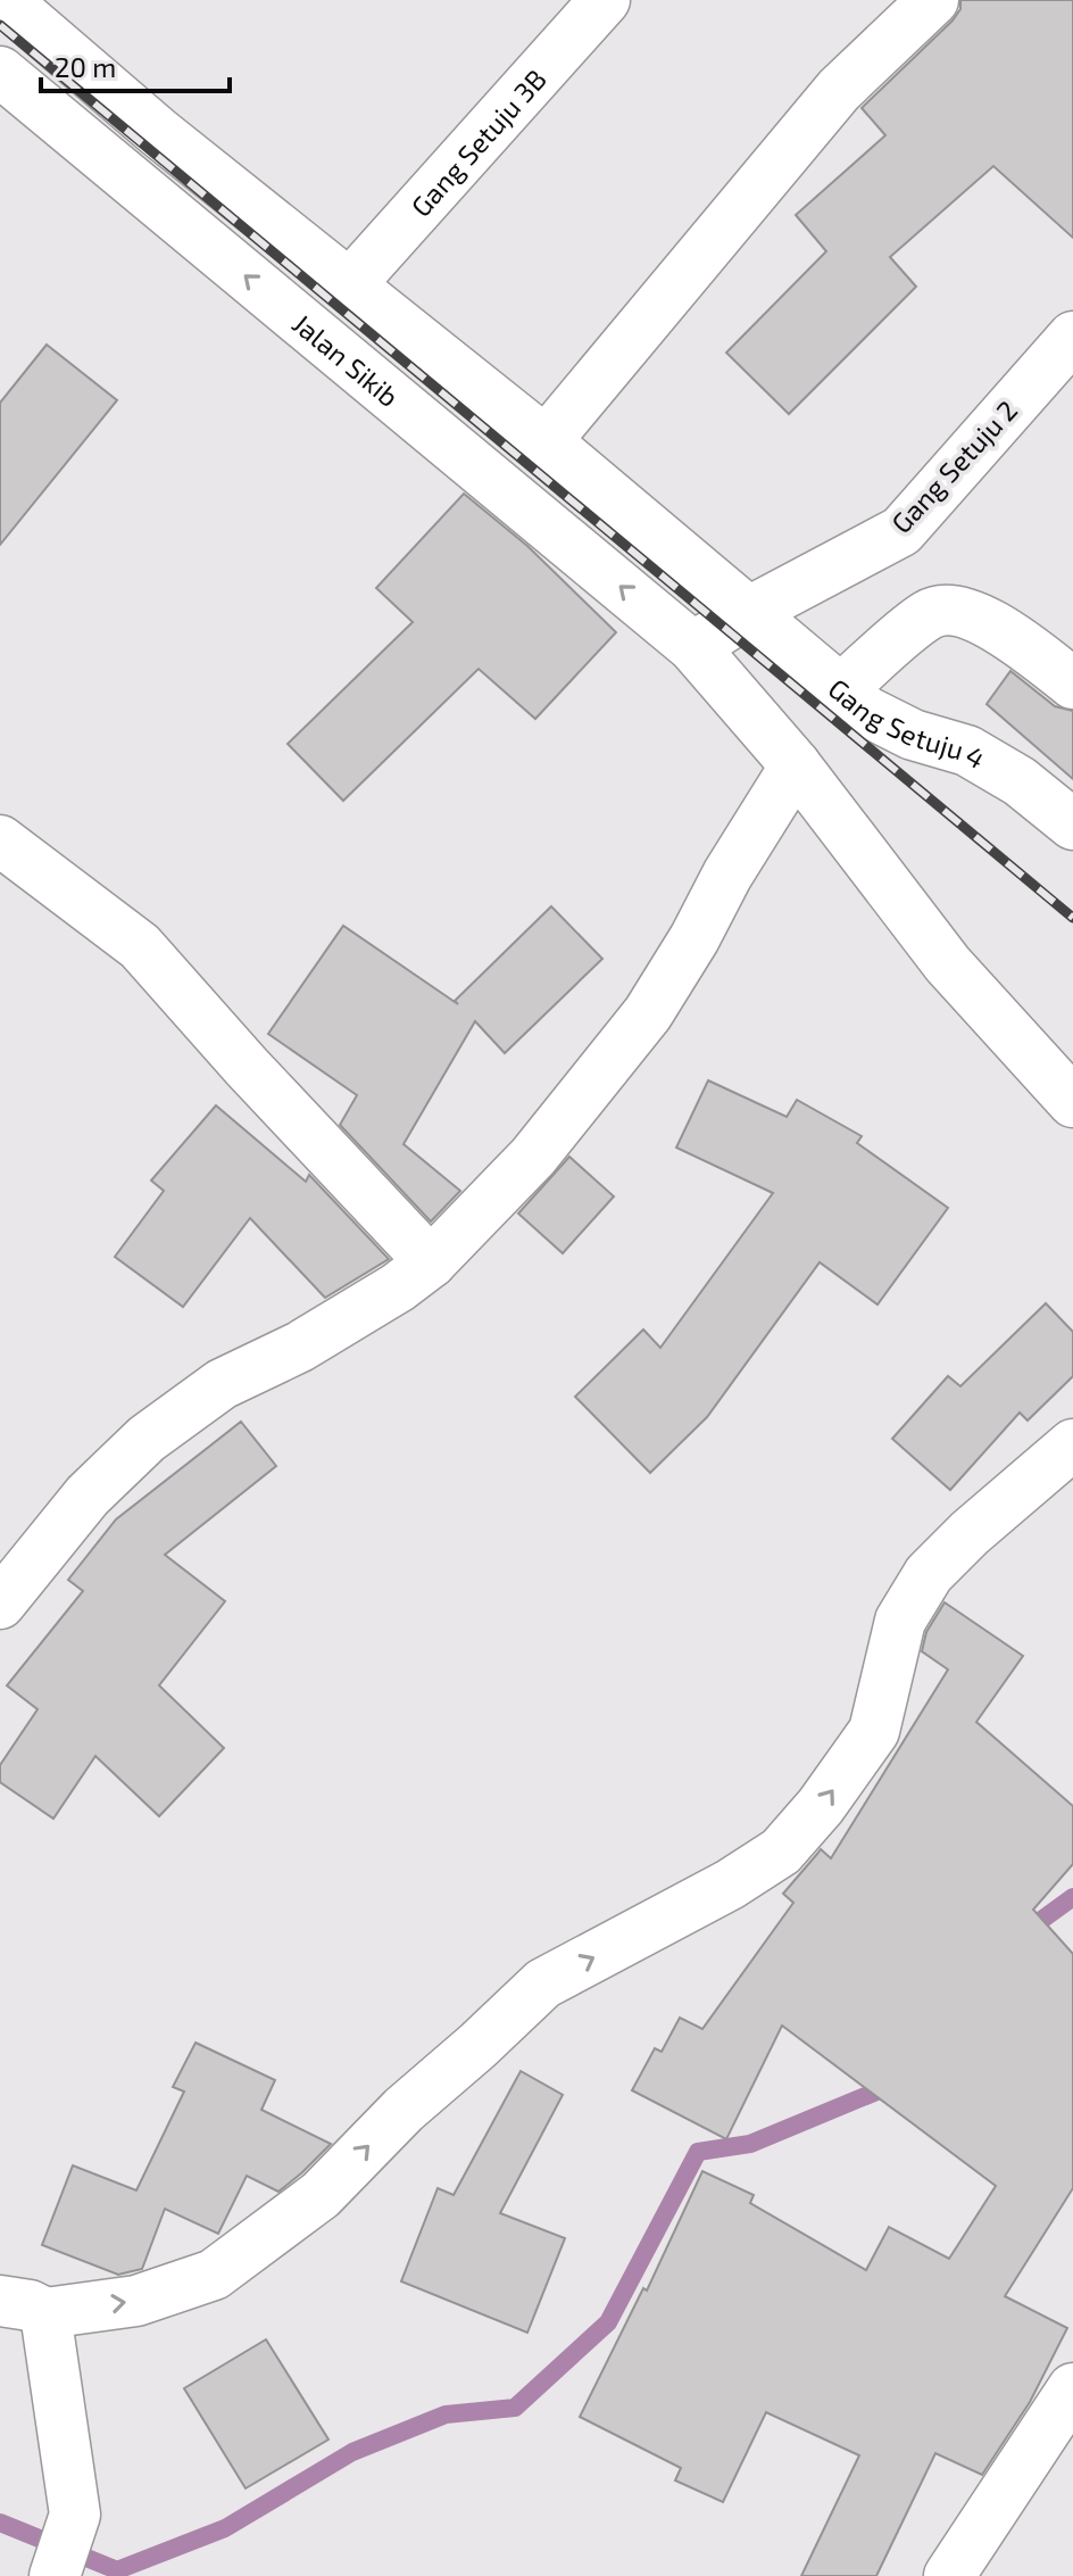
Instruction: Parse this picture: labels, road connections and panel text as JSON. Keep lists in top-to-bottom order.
{
  "streets": {
    "street": [
      "Gang Setuju 3B",
      "Jalan Sikib",
      "Gang Setuju 2",
      "Gang Setuju 4"
    ]
  },
  "crossings": [
    ["Jalan Sikib", "Gang Setuju 2"],
    ["Jalan Sikib", "Gang Setuju 4"],
    ["Gang Setuju 2", "Gang Setuju 4"]
  ],
  "scale_bar": "20 m"
}
